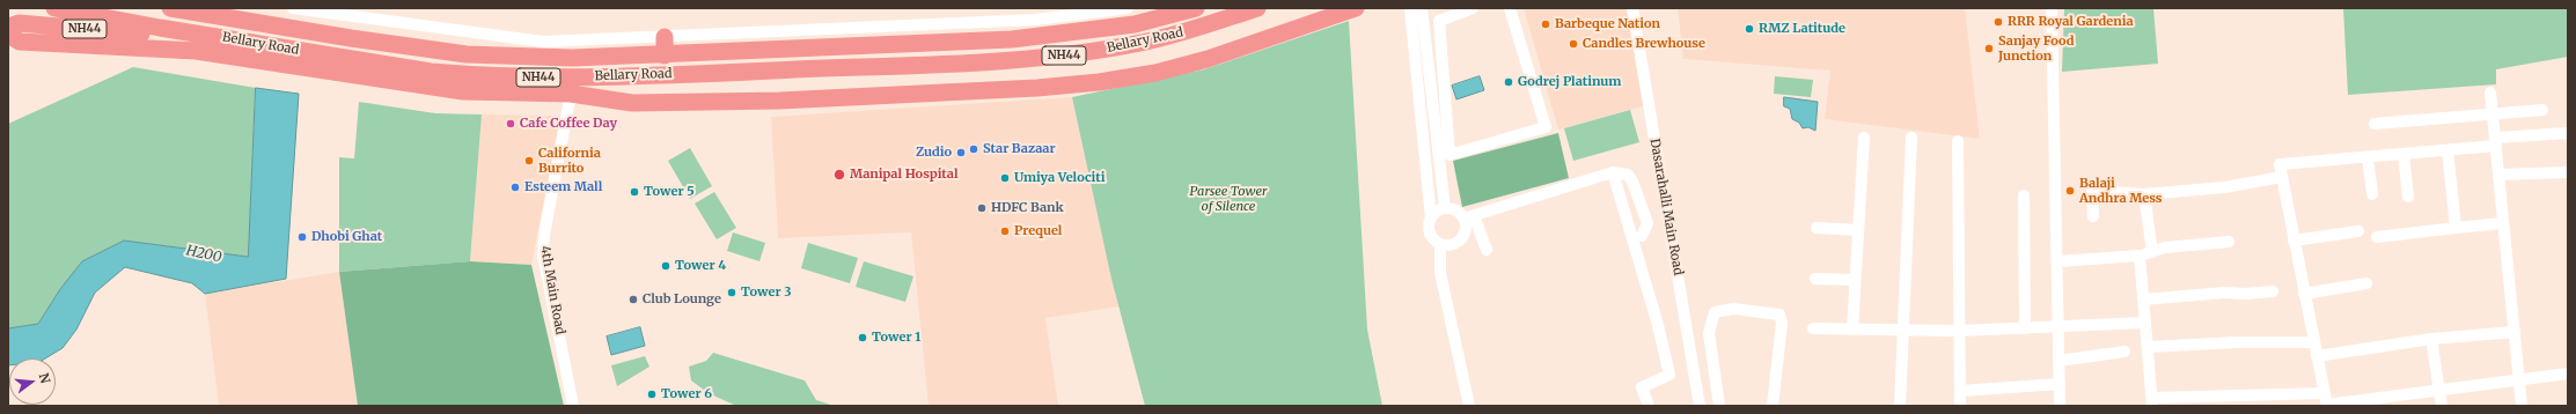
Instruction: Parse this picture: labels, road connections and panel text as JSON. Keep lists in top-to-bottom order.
{
  "streets": {
    "highway": ["NH44", "Bellary Road"],
    "street": ["Dasarahalli Main Road", "4th Main Road"]
  },
  "crossings": [
    ["Bellary Road", "4th Main Road"]
  ],
  "water": ["H200"],
  "parks": ["Parsee Tower of Silence"],
  "places": [
    "RRR Royal Gardenia",
    "Barbeque Nation",
    "RMZ Latitude",
    "Candles Brewhouse",
    "Sanjay Food Junction",
    "Godrej Platinum",
    "Cafe Coffee Day",
    "Star Bazaar",
    "Zudio",
    "California Burrito",
    "Manipal Hospital",
    "Umiya Velociti",
    "Esteem Mall",
    "Balaji Andhra Mess",
    "Tower 5",
    "HDFC Bank",
    "Prequel",
    "Dhobi Ghat",
    "Tower 4",
    "Tower 3",
    "Club Lounge",
    "Tower 1",
    "Tower 6"
  ],
  "north": "right"
}
